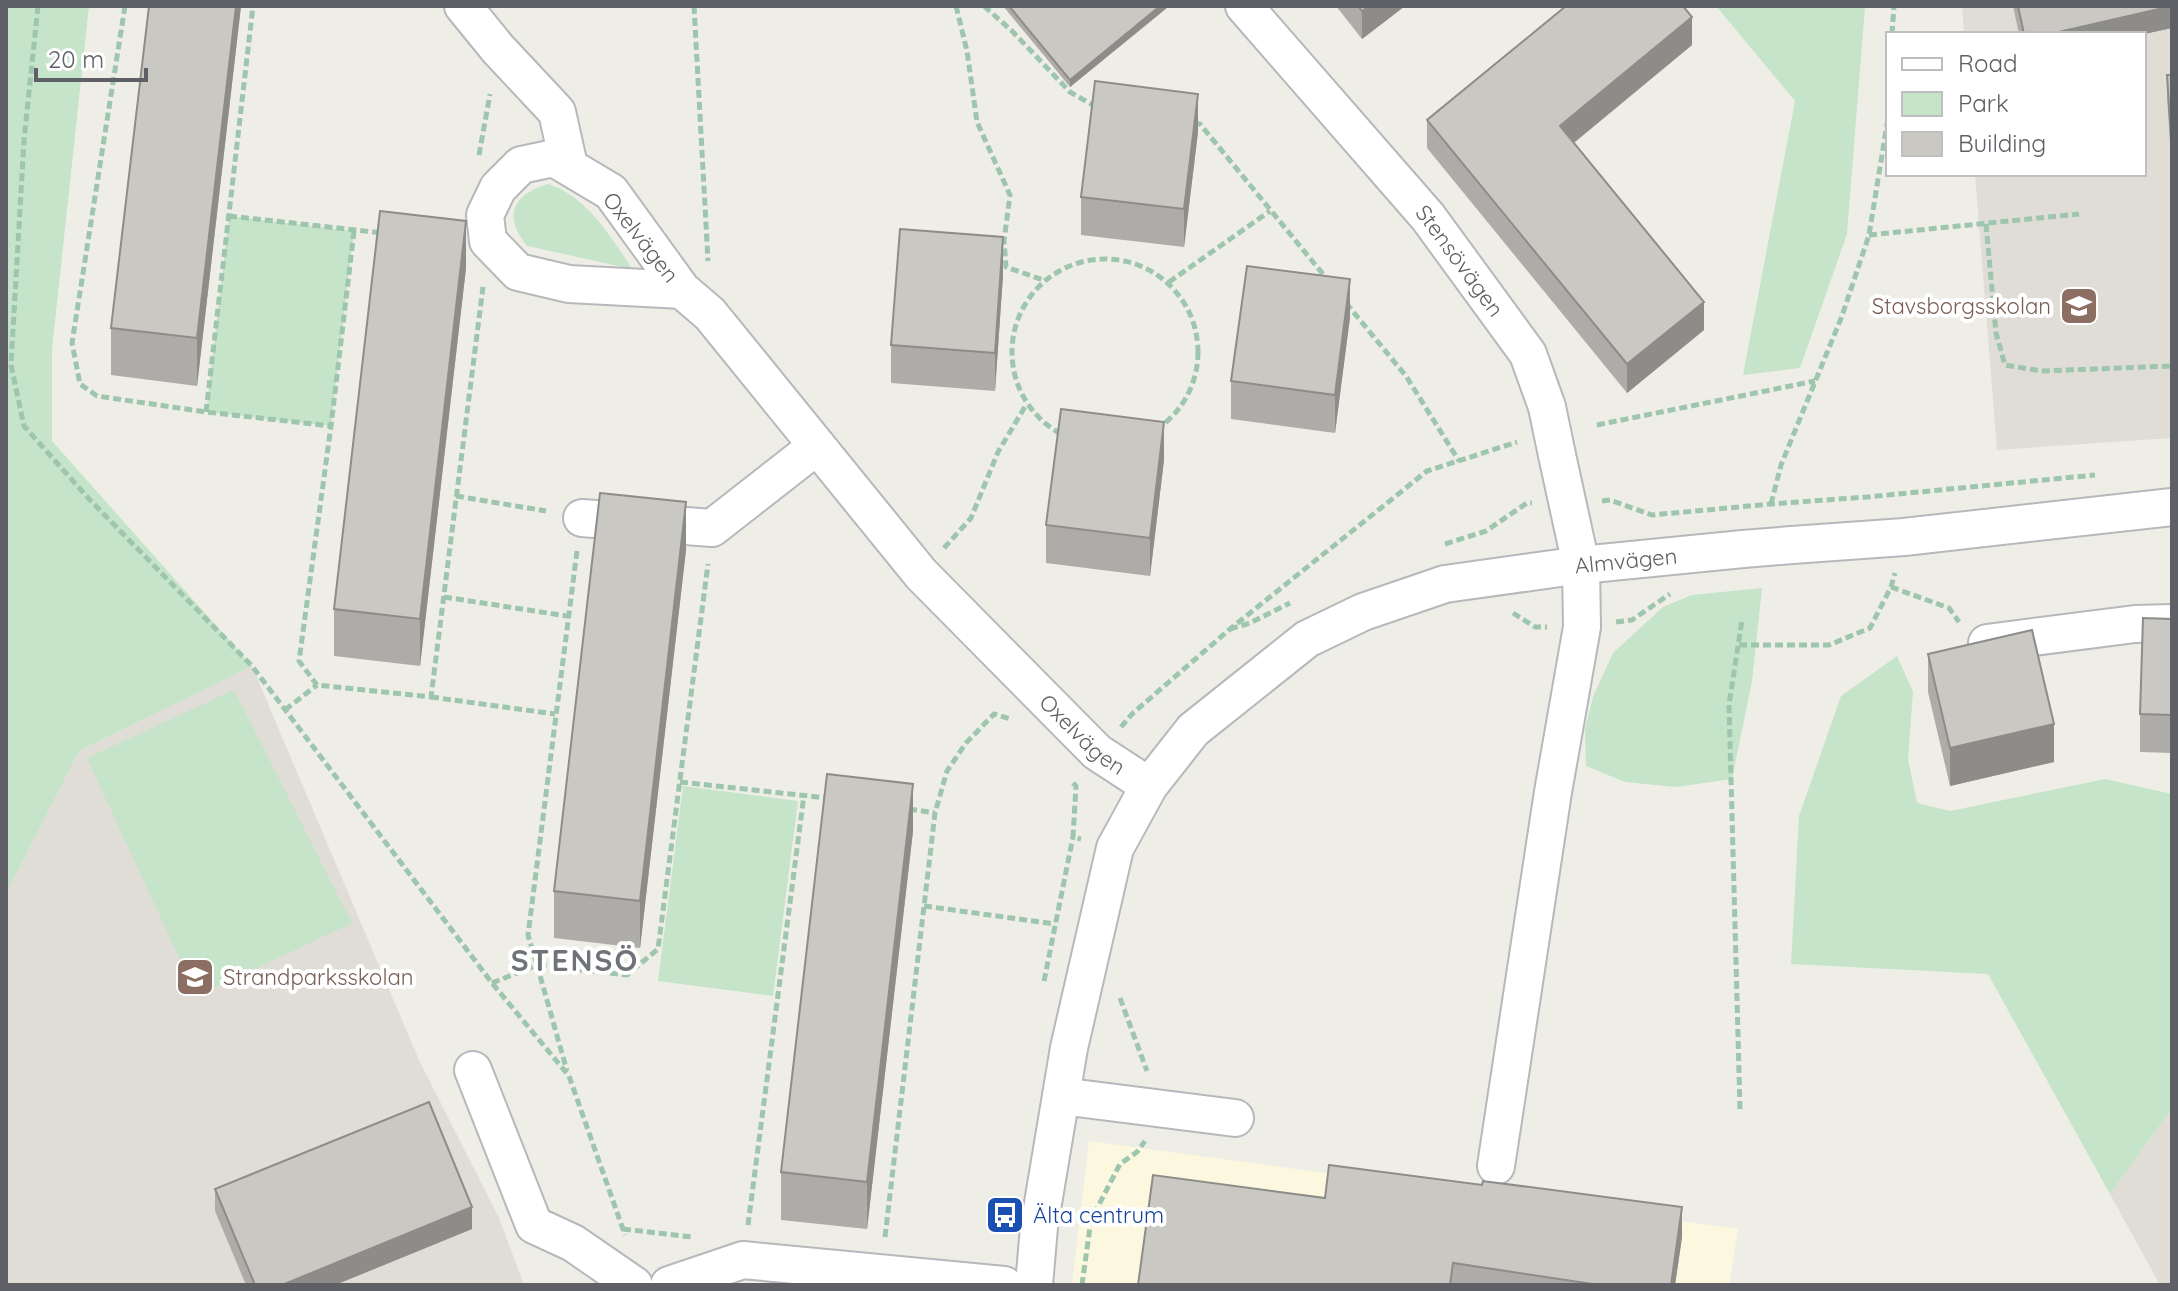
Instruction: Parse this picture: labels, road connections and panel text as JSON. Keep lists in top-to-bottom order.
{
  "streets": {
    "street": ["Oxelvägen", "Stensövägen", "Almvägen"]
  },
  "crossings": [
    ["Oxelvägen", "Almvägen"],
    ["Stensövägen", "Almvägen"]
  ],
  "districts": ["STENSÖ"],
  "places": {
    "school or university": ["Stavsborgsskolan", "Strandparksskolan"],
    "bus stop": ["Älta centrum"]
  },
  "legend": ["Road", "Park", "Building"],
  "scale_bar": "20 m"
}
